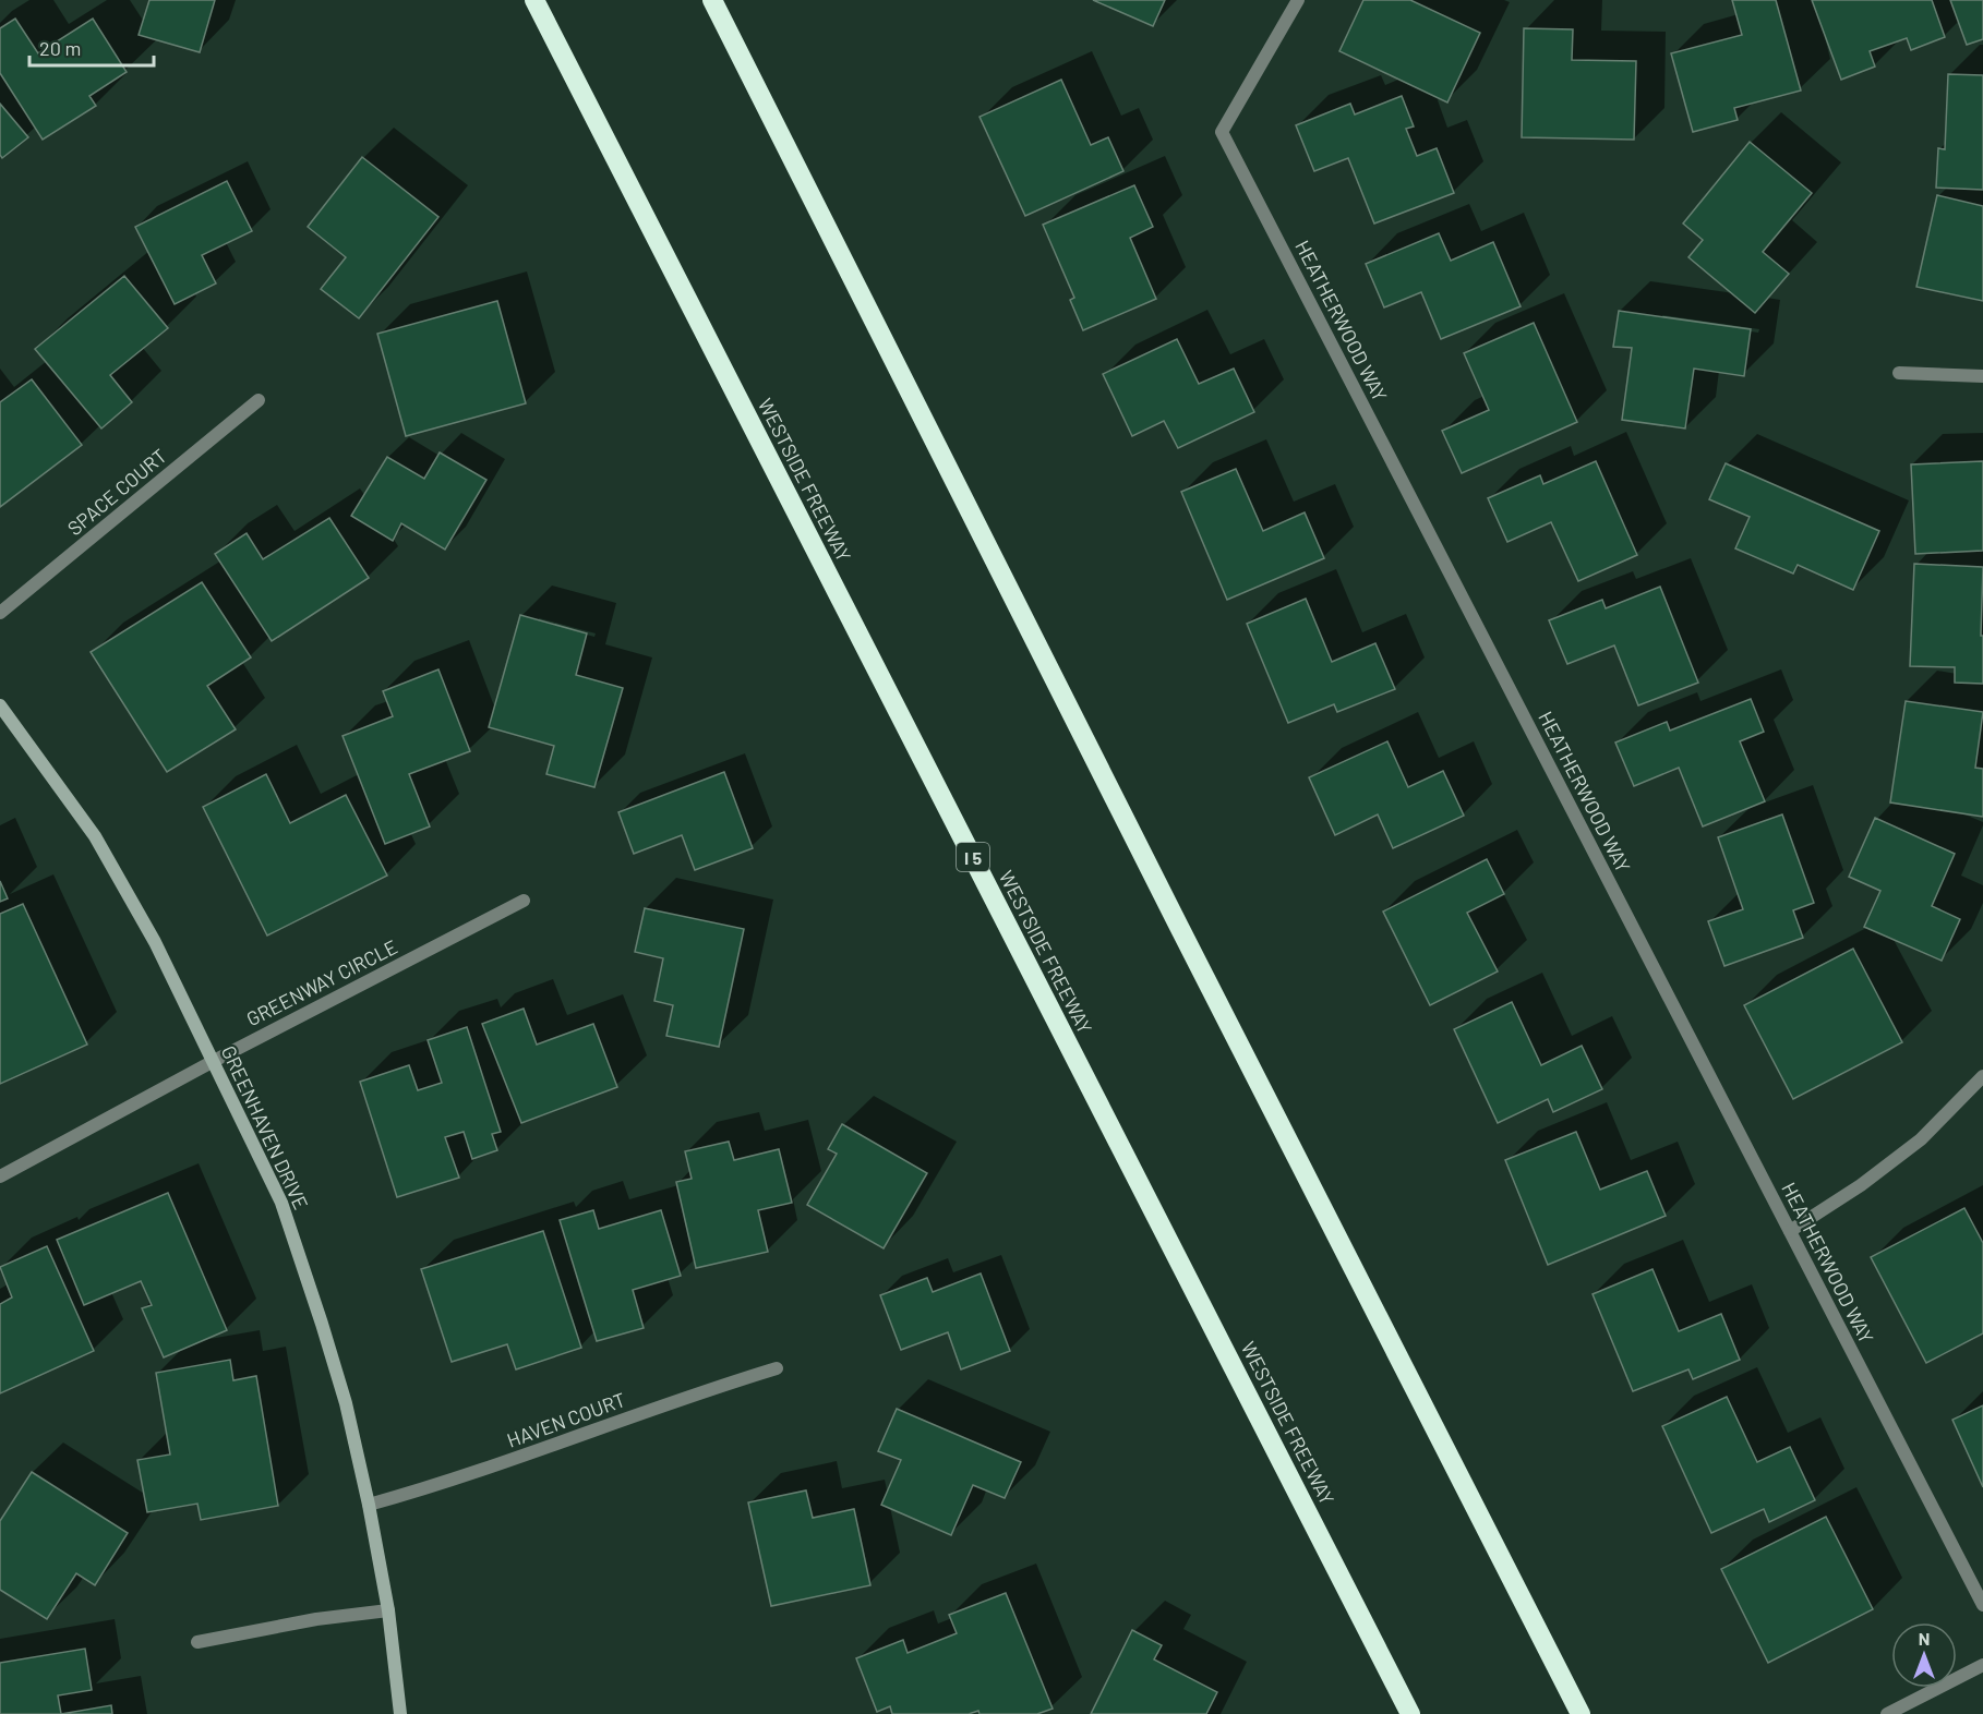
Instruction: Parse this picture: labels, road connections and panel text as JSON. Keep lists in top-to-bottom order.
{
  "streets": {
    "highway": ["WESTSIDE FREEWAY", "I 5"],
    "street": [
      "HEATHERWOOD WAY",
      "SPACE COURT",
      "GREENWAY CIRCLE",
      "GREENHAVEN DRIVE",
      "HAVEN COURT"
    ]
  },
  "crossings": [
    ["GREENWAY CIRCLE", "GREENHAVEN DRIVE"],
    ["GREENHAVEN DRIVE", "HAVEN COURT"]
  ],
  "scale_bar": "20 m",
  "north": "top"
}
